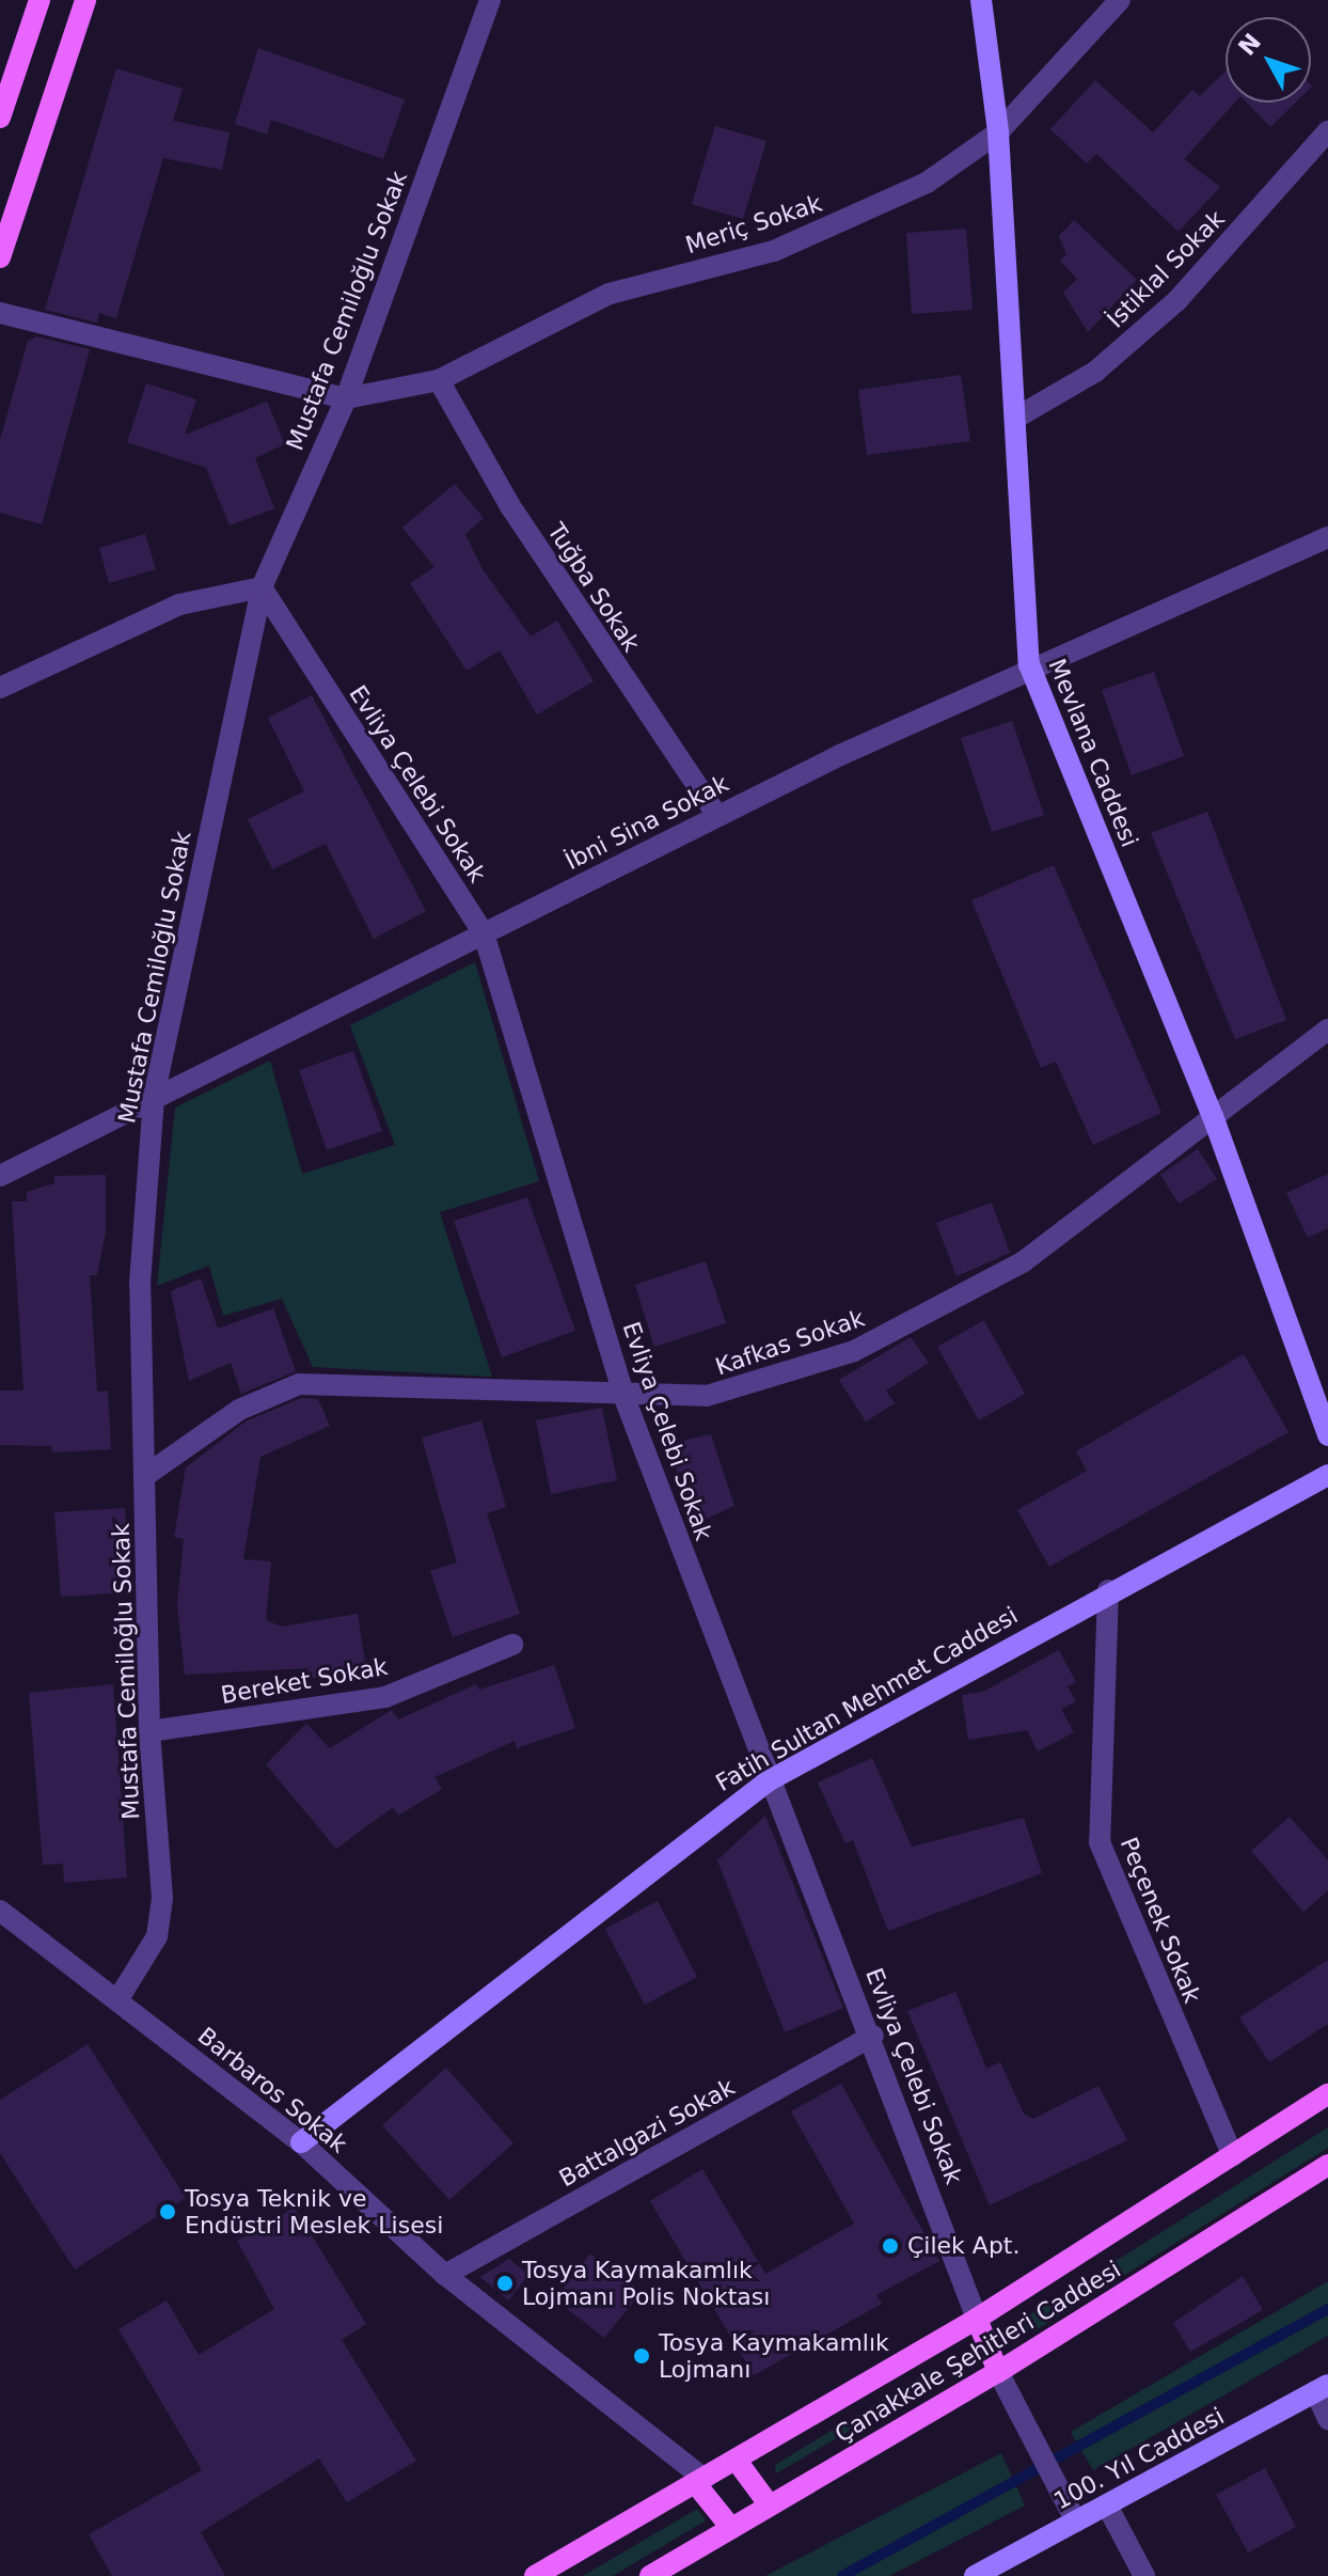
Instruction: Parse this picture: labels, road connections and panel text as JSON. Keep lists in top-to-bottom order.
{
  "streets": {
    "main road": ["Çanakkale Şehitleri Caddesi"],
    "street": [
      "Meriç Sokak",
      "İstiklal Sokak",
      "Mustafa Cemiloğlu Sokak",
      "Tuğba Sokak",
      "Mevlana Caddesi",
      "Evliya Çelebi Sokak",
      "İbni Sina Sokak",
      "Kafkas Sokak",
      "Bereket Sokak",
      "Fatih Sultan Mehmet Caddesi",
      "Peçenek Sokak",
      "Barbaros Sokak",
      "Battalgazi Sokak",
      "100. Yıl Caddesi"
    ]
  },
  "crossings": [
    ["Meriç Sokak", "Mustafa Cemiloğlu Sokak"],
    ["Meriç Sokak", "Tuğba Sokak"],
    ["Meriç Sokak", "Mevlana Caddesi"],
    ["İstiklal Sokak", "Mevlana Caddesi"],
    ["Mustafa Cemiloğlu Sokak", "Evliya Çelebi Sokak"],
    ["Mustafa Cemiloğlu Sokak", "İbni Sina Sokak"],
    ["Mustafa Cemiloğlu Sokak", "Kafkas Sokak"],
    ["Mustafa Cemiloğlu Sokak", "Bereket Sokak"],
    ["Mustafa Cemiloğlu Sokak", "Barbaros Sokak"],
    ["Tuğba Sokak", "İbni Sina Sokak"],
    ["Mevlana Caddesi", "İbni Sina Sokak"],
    ["Mevlana Caddesi", "Kafkas Sokak"],
    ["Evliya Çelebi Sokak", "İbni Sina Sokak"],
    ["Evliya Çelebi Sokak", "Kafkas Sokak"],
    ["Evliya Çelebi Sokak", "Fatih Sultan Mehmet Caddesi"],
    ["Evliya Çelebi Sokak", "Battalgazi Sokak"],
    ["Evliya Çelebi Sokak", "Çanakkale Şehitleri Caddesi"],
    ["Fatih Sultan Mehmet Caddesi", "Peçenek Sokak"],
    ["Fatih Sultan Mehmet Caddesi", "Barbaros Sokak"],
    ["Peçenek Sokak", "Çanakkale Şehitleri Caddesi"],
    ["Barbaros Sokak", "Battalgazi Sokak"],
    ["Barbaros Sokak", "Çanakkale Şehitleri Caddesi"]
  ],
  "places": [
    "Tosya Teknik ve Endüstri Meslek Lisesi",
    "Çilek Apt.",
    "Tosya Kaymakamlık Lojmanı Polis Noktası",
    "Tosya Kaymakamlık Lojmanı"
  ],
  "north": "top left"
}
